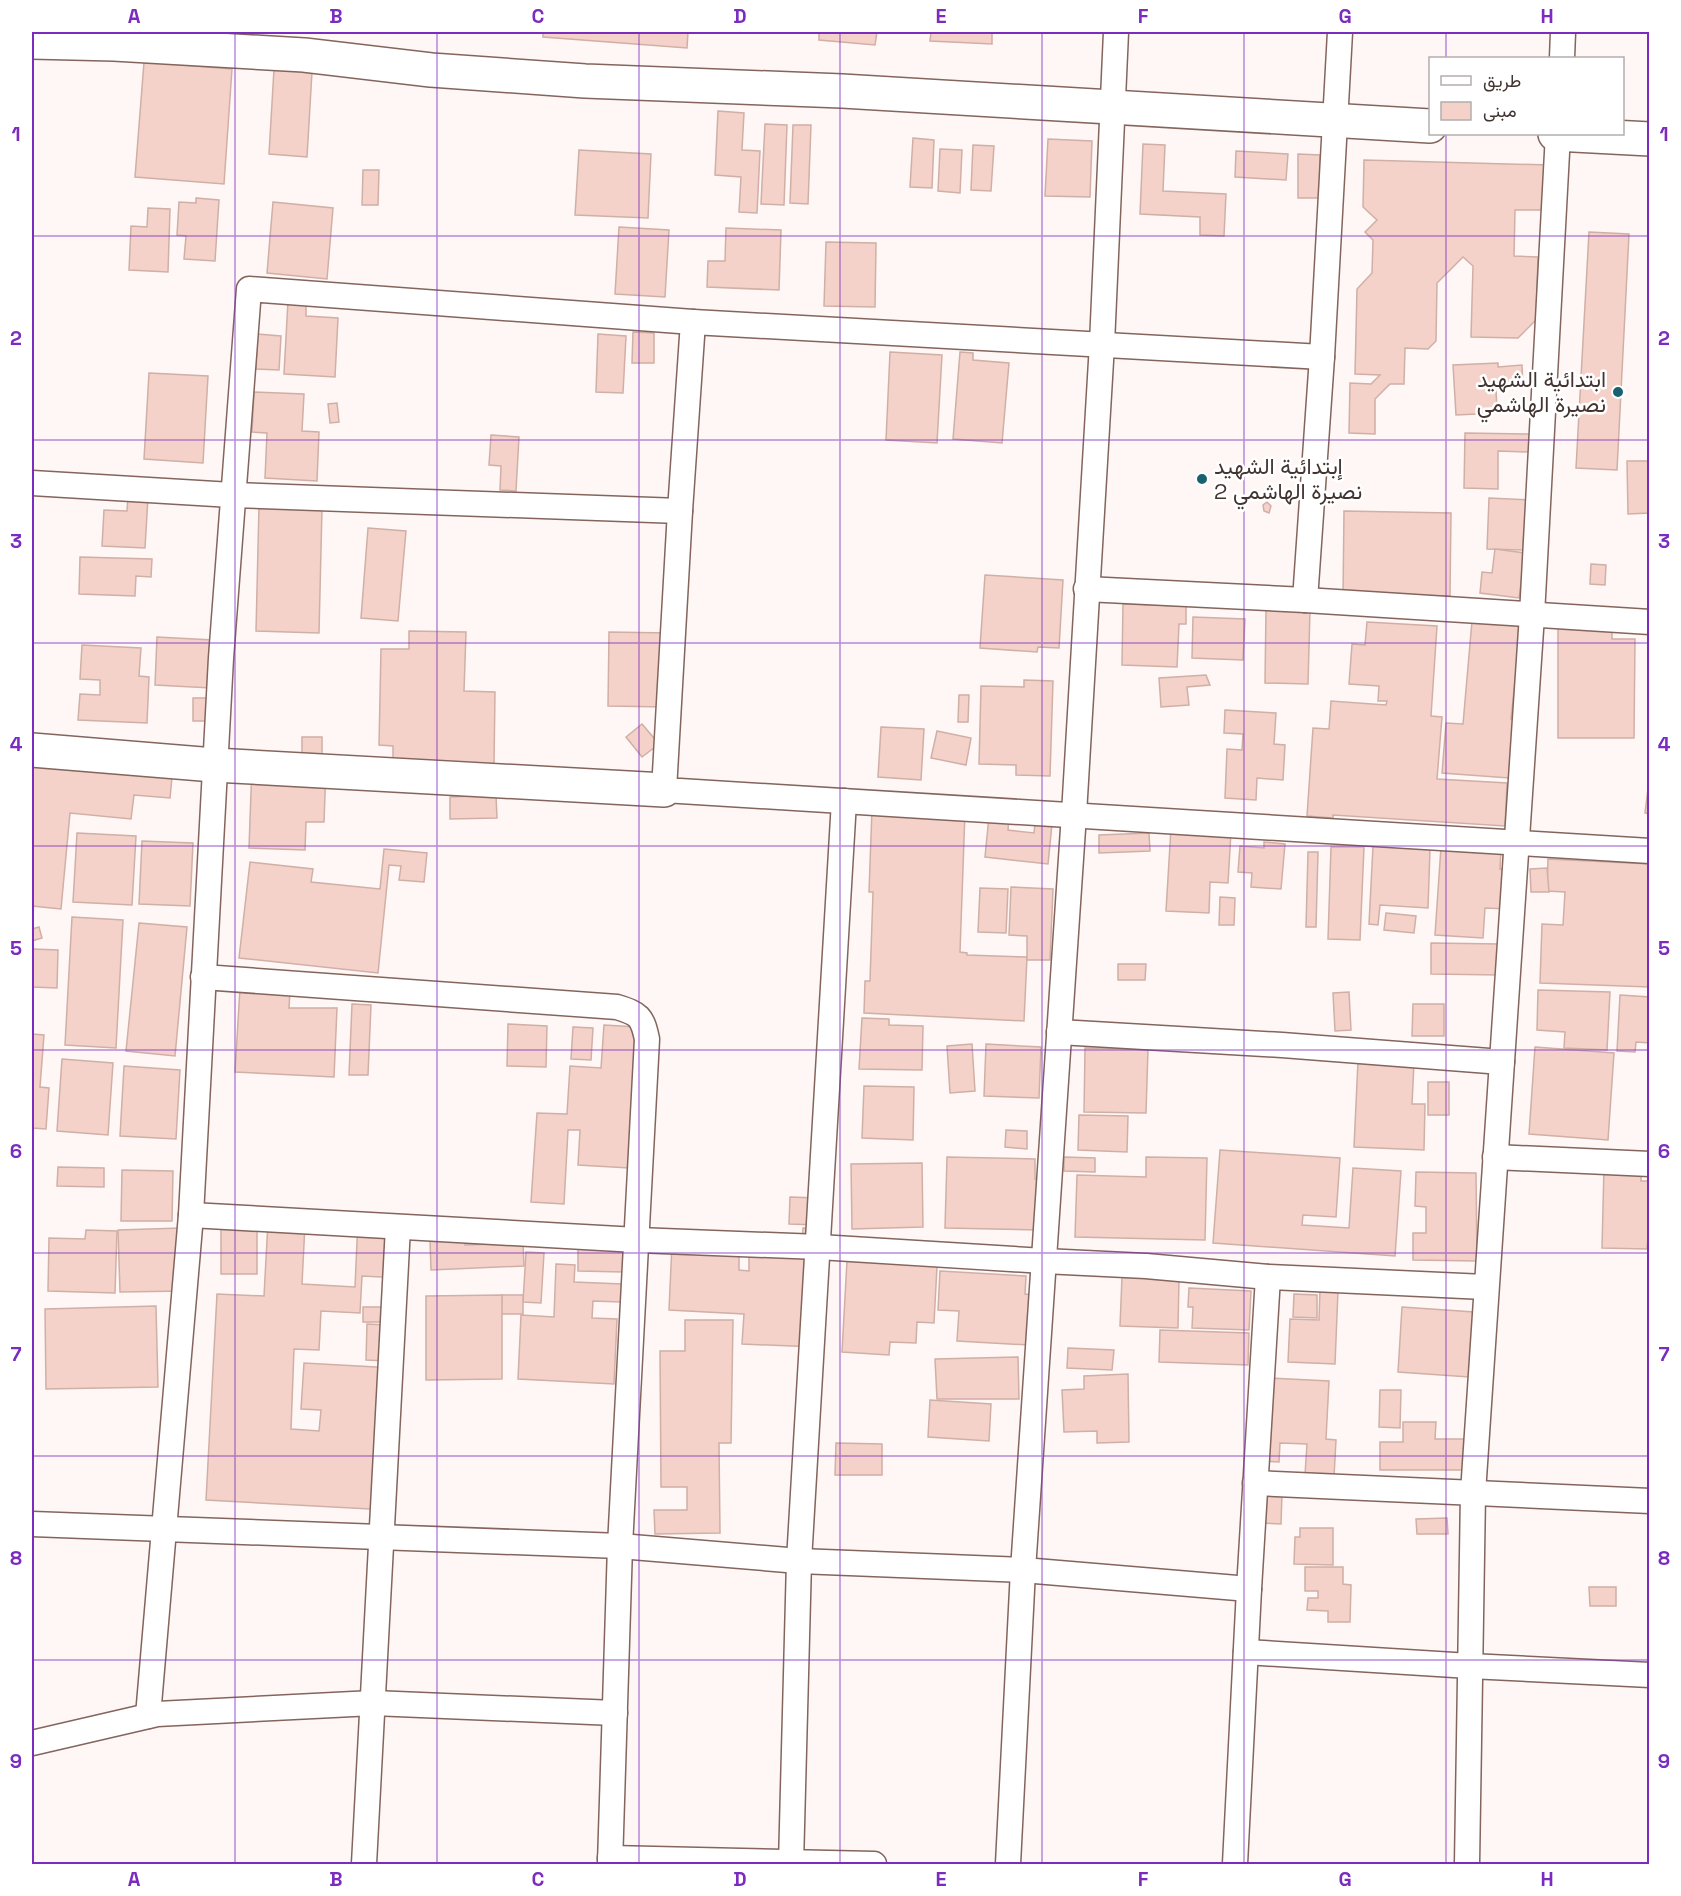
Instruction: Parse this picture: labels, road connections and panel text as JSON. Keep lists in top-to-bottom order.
{
  "places": ["ابتدائية الشهيد نصيرة الهاشمي", "إبتدائية الشهيد نصيرة الهاشمي 2"],
  "legend": ["طريق", "مبنى"],
  "grid": {
    "columns": [
      "A",
      "B",
      "C",
      "D",
      "E",
      "F",
      "G",
      "H"
    ],
    "rows": [
      "1",
      "2",
      "3",
      "4",
      "5",
      "6",
      "7",
      "8",
      "9"
    ]
  }
}
